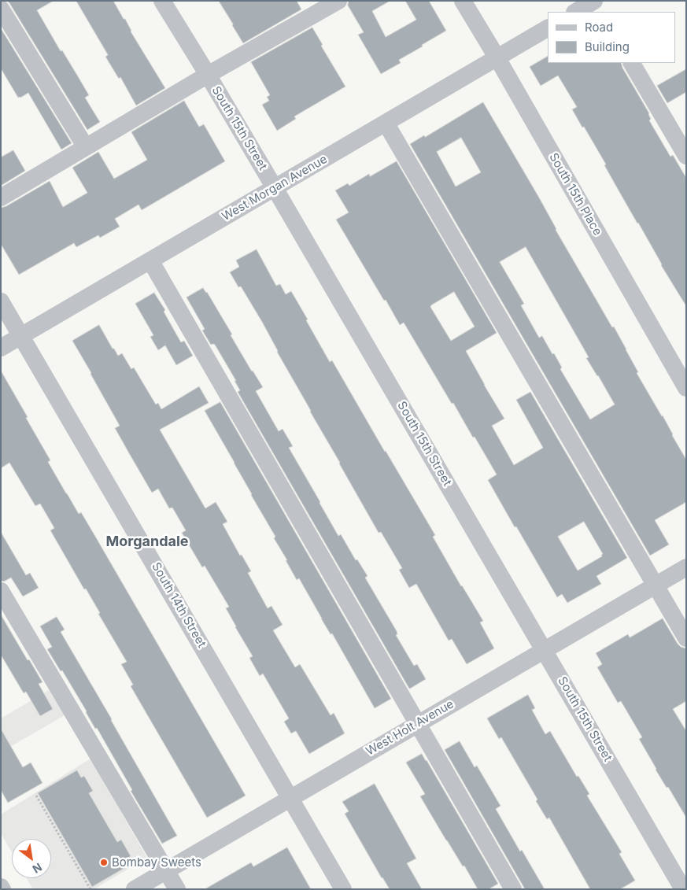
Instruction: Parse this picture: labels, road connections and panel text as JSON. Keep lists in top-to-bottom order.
{
  "streets": {
    "street": [
      "South 15th Street",
      "West Morgan Avenue",
      "South 15th Place",
      "South 14th Street",
      "West Holt Avenue"
    ]
  },
  "crossings": [
    ["South 15th Street", "West Morgan Avenue"],
    ["South 15th Street", "West Holt Avenue"],
    ["West Morgan Avenue", "South 15th Place"],
    ["West Morgan Avenue", "South 14th Street"],
    ["South 14th Street", "West Holt Avenue"]
  ],
  "districts": ["Morgandale"],
  "places": ["Bombay Sweets"],
  "legend": ["Road", "Building"],
  "north": "bottom right"
}
